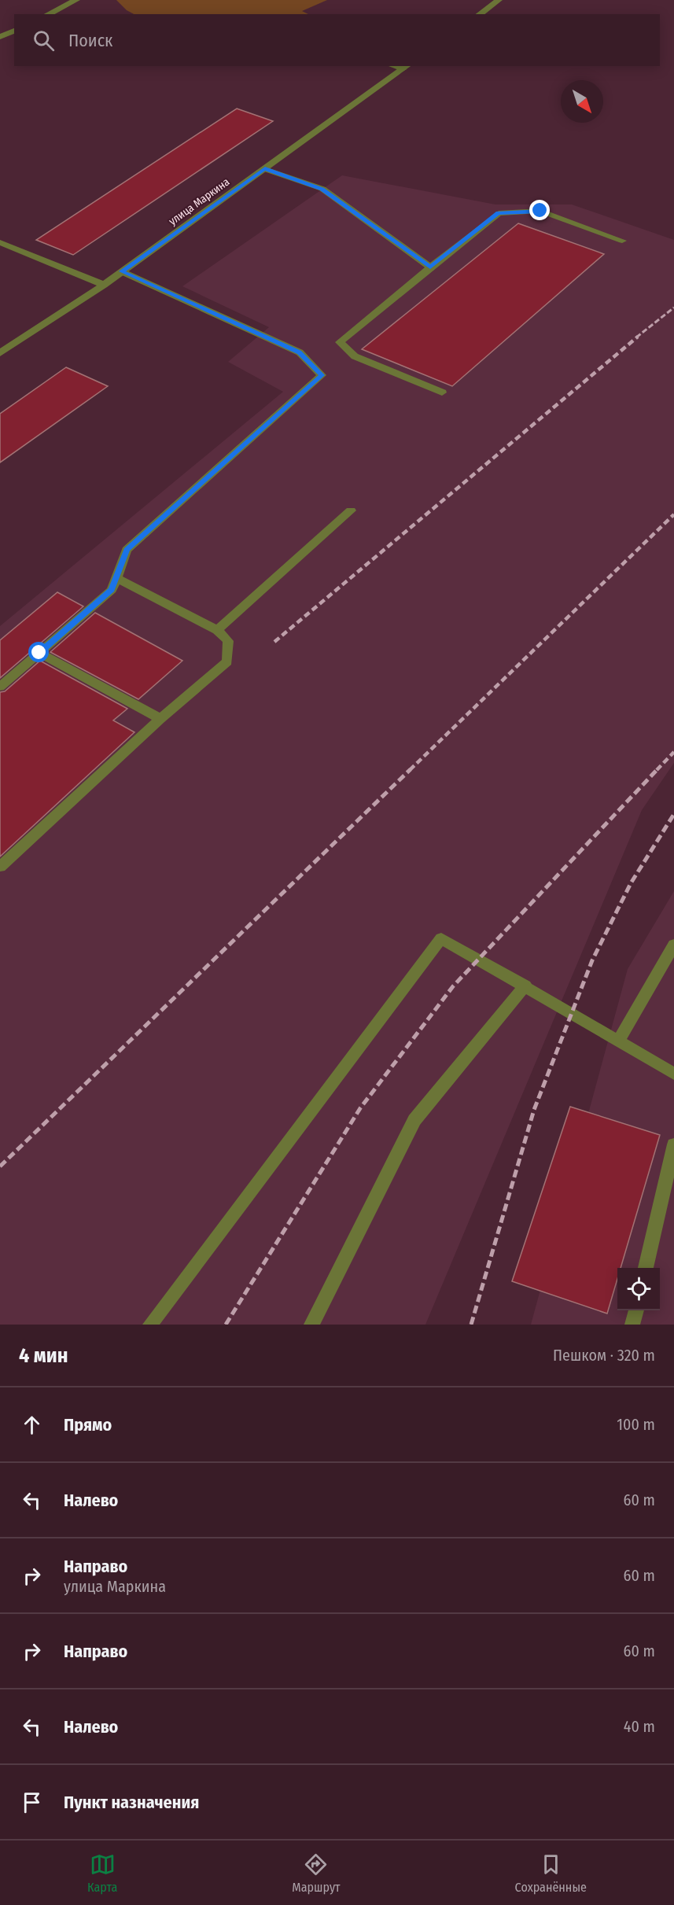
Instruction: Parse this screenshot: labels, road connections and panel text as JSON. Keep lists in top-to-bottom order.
{
  "streets": {
    "street": ["улица Маркина"]
  },
  "north": "bottom right",
  "page": {
    "search": "Поиск",
    "heading": ["4 мин", "Пешком · 320 m"],
    "list": [
      ["Прямо", "100 m"],
      ["Налево", "60 m"],
      ["Направо", "улица Маркина", "60 m"],
      ["Направо", "60 m"],
      ["Налево", "40 m"],
      "Пункт назначения"
    ],
    "nav": ["Карта", "Маршрут", "Сохранённые"]
  }
}
